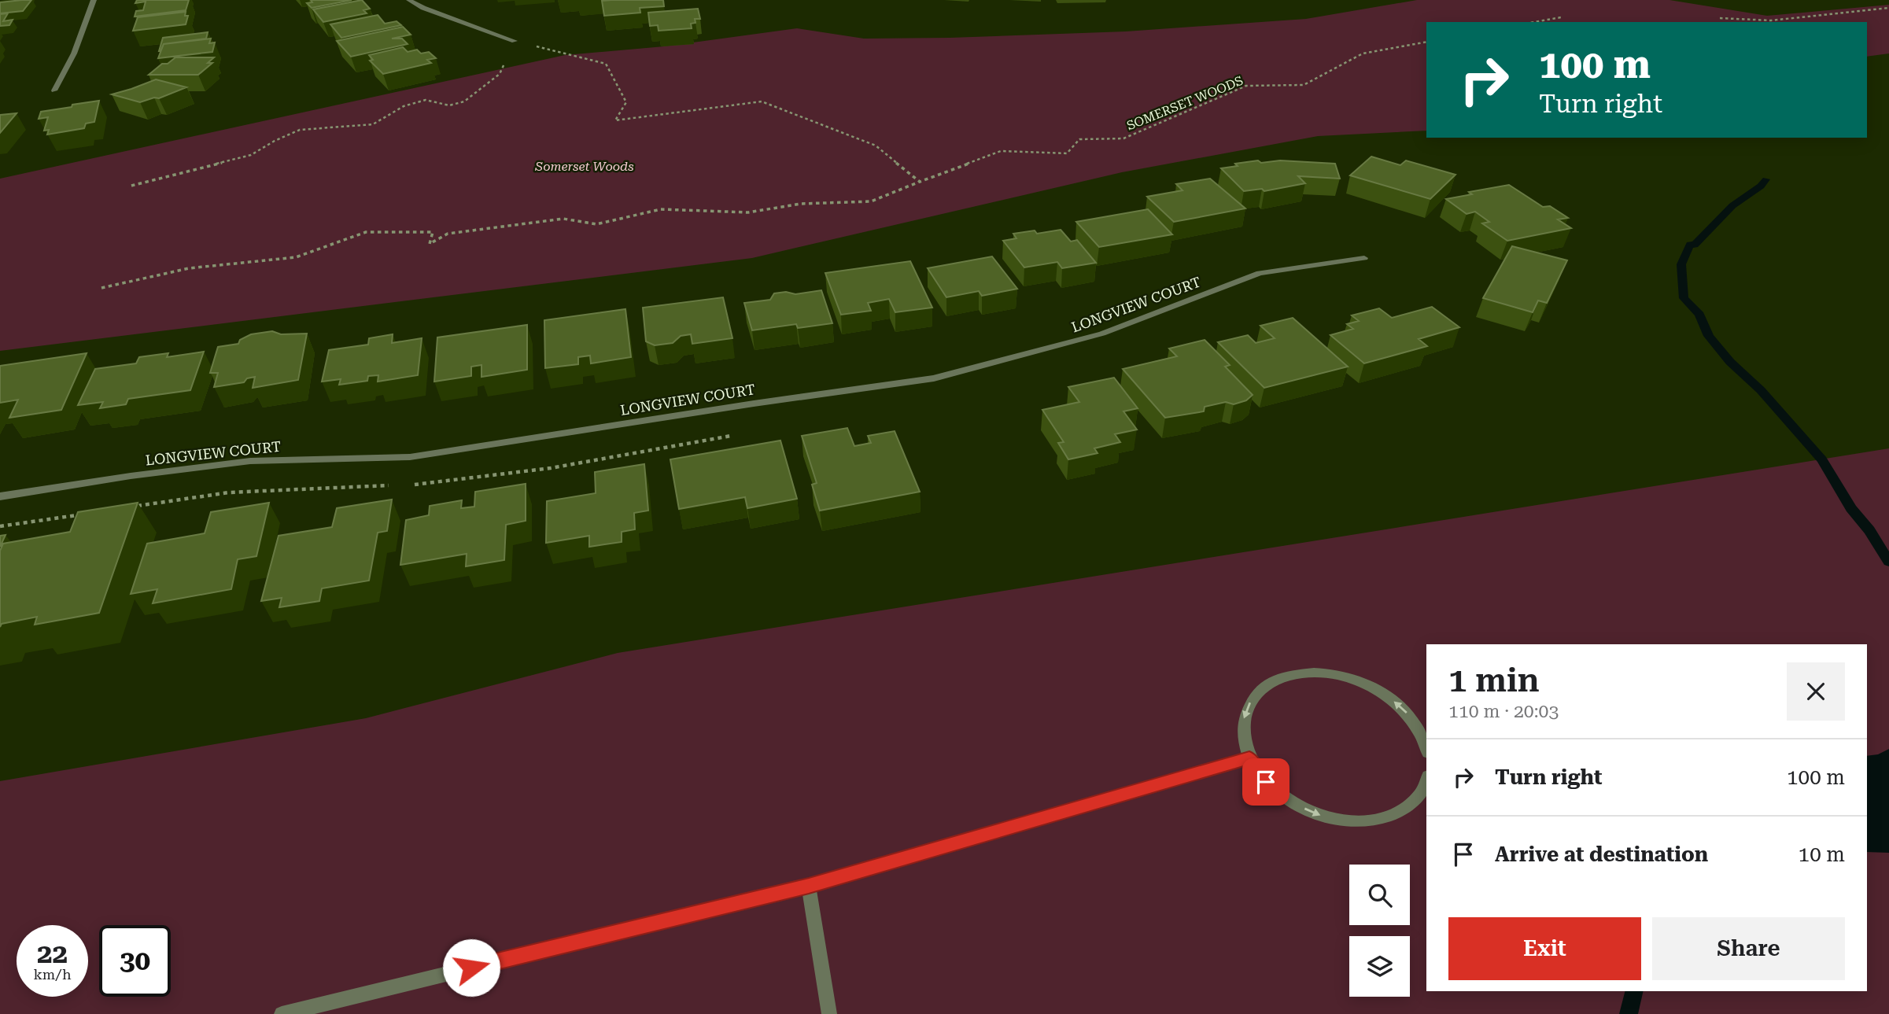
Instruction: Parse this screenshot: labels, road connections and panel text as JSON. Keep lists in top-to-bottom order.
{
  "streets": {
    "street": ["LONGVIEW COURT"],
    "path": ["SOMERSET WOODS"]
  },
  "parks": ["Somerset Woods"],
  "page": {
    "turn": ["100 m", "Turn right"],
    "heading": ["1 min", "110 m · 20:03"],
    "list": [
      {
        "name": "Turn right",
        "value": "100 m"
      },
      {
        "name": "Arrive at destination",
        "value": "10 m"
      }
    ],
    "buttons": ["Exit", "Share"],
    "speed": "22 km/h",
    "limit": "30"
  }
}
